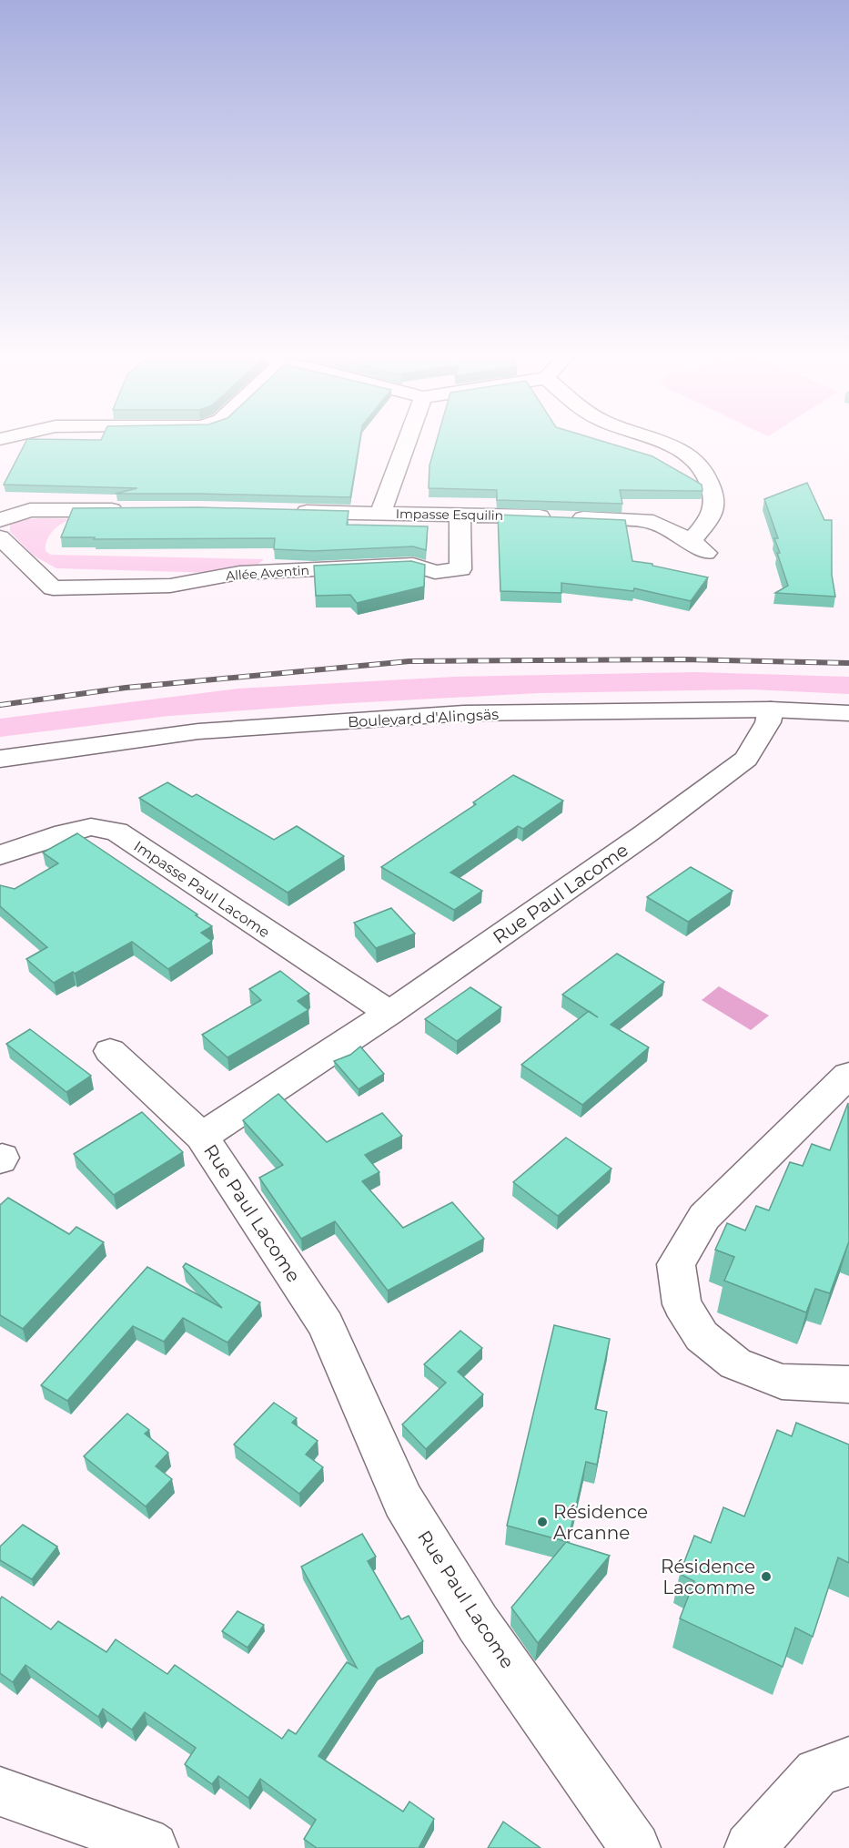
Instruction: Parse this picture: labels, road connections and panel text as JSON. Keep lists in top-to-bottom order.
{
  "streets": {
    "street": [
      "Impasse Esquilin",
      "Allée Aventin",
      "Boulevard d'Alingsäs",
      "Impasse Paul Lacome",
      "Rue Paul Lacome"
    ]
  },
  "crossings": [
    ["Impasse Esquilin", "Allée Aventin"],
    ["Boulevard d'Alingsäs", "Rue Paul Lacome"],
    ["Impasse Paul Lacome", "Rue Paul Lacome"]
  ],
  "places": ["Résidence Arcanne", "Résidence Lacomme"]
}
